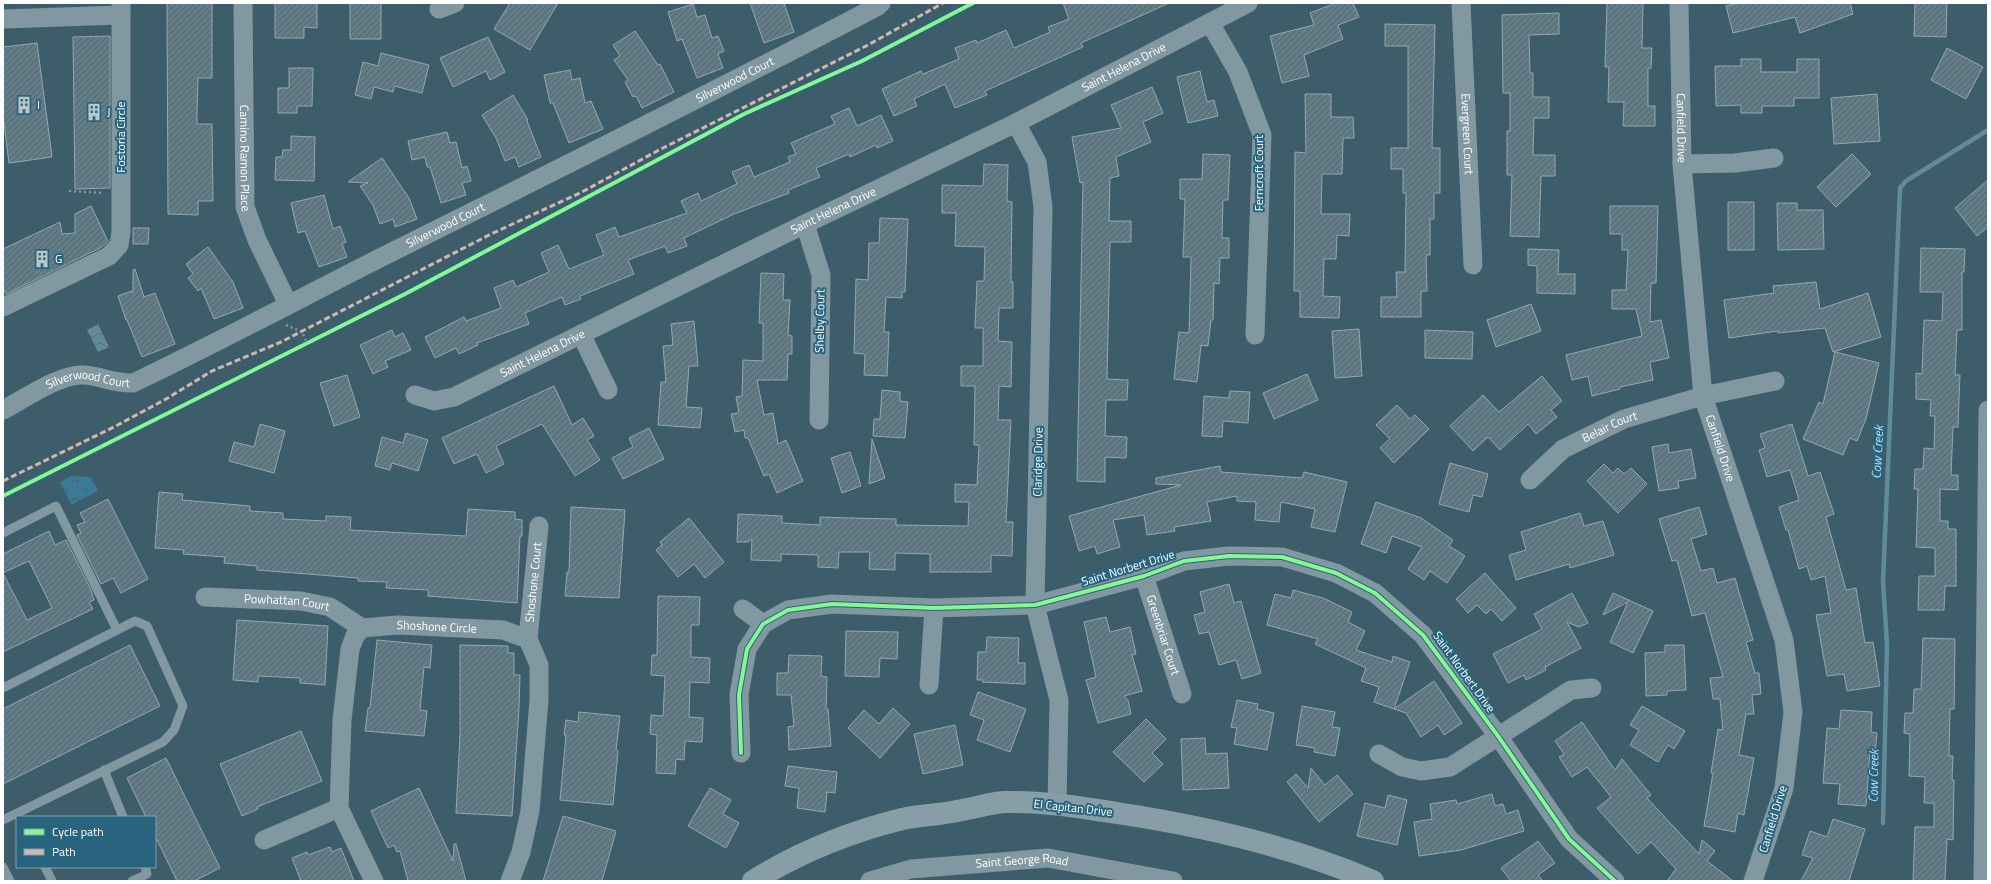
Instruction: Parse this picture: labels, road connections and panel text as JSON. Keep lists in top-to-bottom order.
{
  "streets": {
    "street": [
      "Saint Helena Drive",
      "Silverwood Court",
      "Canfield Drive",
      "Evergreen Court",
      "Fostoria Circle",
      "Camino Ramon Place",
      "Ferncroft Court",
      "Shelby Court",
      "Belair Court",
      "Claridge Drive",
      "Saint Norbert Drive",
      "Shoshone Court",
      "Powhattan Court",
      "Shoshone Circle",
      "Greenbriar Court",
      "El Capitan Drive",
      "Saint George Road"
    ]
  },
  "crossings": [
    ["Saint Helena Drive", "Ferncroft Court"],
    ["Saint Helena Drive", "Shelby Court"],
    ["Saint Helena Drive", "Claridge Drive"],
    ["Silverwood Court", "Camino Ramon Place"],
    ["Canfield Drive", "Belair Court"],
    ["Claridge Drive", "Saint Norbert Drive"],
    ["Claridge Drive", "El Capitan Drive"],
    ["Saint Norbert Drive", "Greenbriar Court"],
    ["Shoshone Court", "Shoshone Circle"],
    ["Powhattan Court", "Shoshone Circle"]
  ],
  "water": ["Cow Creek"],
  "places": {
    "building": ["I", "J", "G"]
  },
  "legend": ["Cycle path", "Path"]
}
